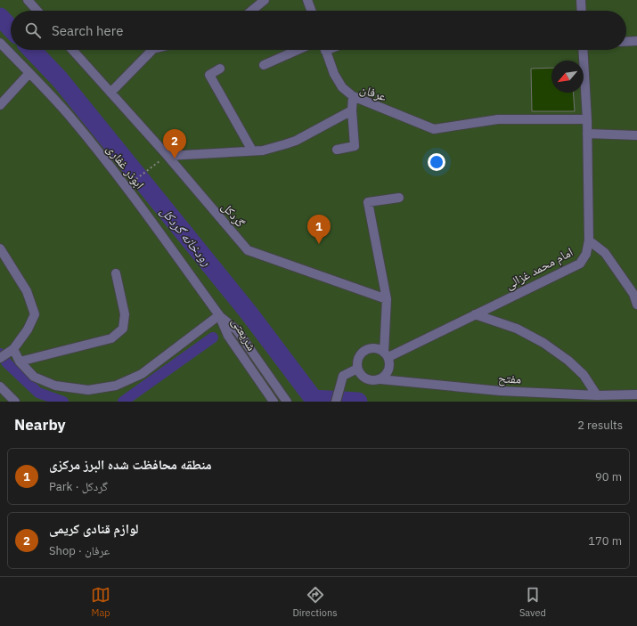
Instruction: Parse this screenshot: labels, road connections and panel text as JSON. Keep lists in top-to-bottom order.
{
  "streets": {
    "street": [
      "عرفان",
      "ابوذر غفاری",
      "گردکل",
      "امام محمد غزالی",
      "شریعتی",
      "مفتح"
    ]
  },
  "crossings": [
    ["عرفان", "گردکل"],
    ["عرفان", "امام محمد غزالی"],
    ["ابوذر غفاری", "شریعتی"],
    ["امام محمد غزالی", "مفتح"]
  ],
  "water": ["رودخانه گردکل"],
  "north": "bottom left",
  "page": {
    "search": "Search here",
    "pins": ["2", "1"],
    "heading": ["Nearby", "2 results"],
    "list": [
      {
        "mark": "1",
        "name": "منطقه محافظت شده البرز مرکزی",
        "note": "Park · گردکل",
        "value": "90 m"
      },
      {
        "mark": "2",
        "name": "لوازم قنادی کریمی",
        "note": "Shop · عرفان",
        "value": "170 m"
      }
    ],
    "nav": ["Map", "Directions", "Saved"]
  }
}
